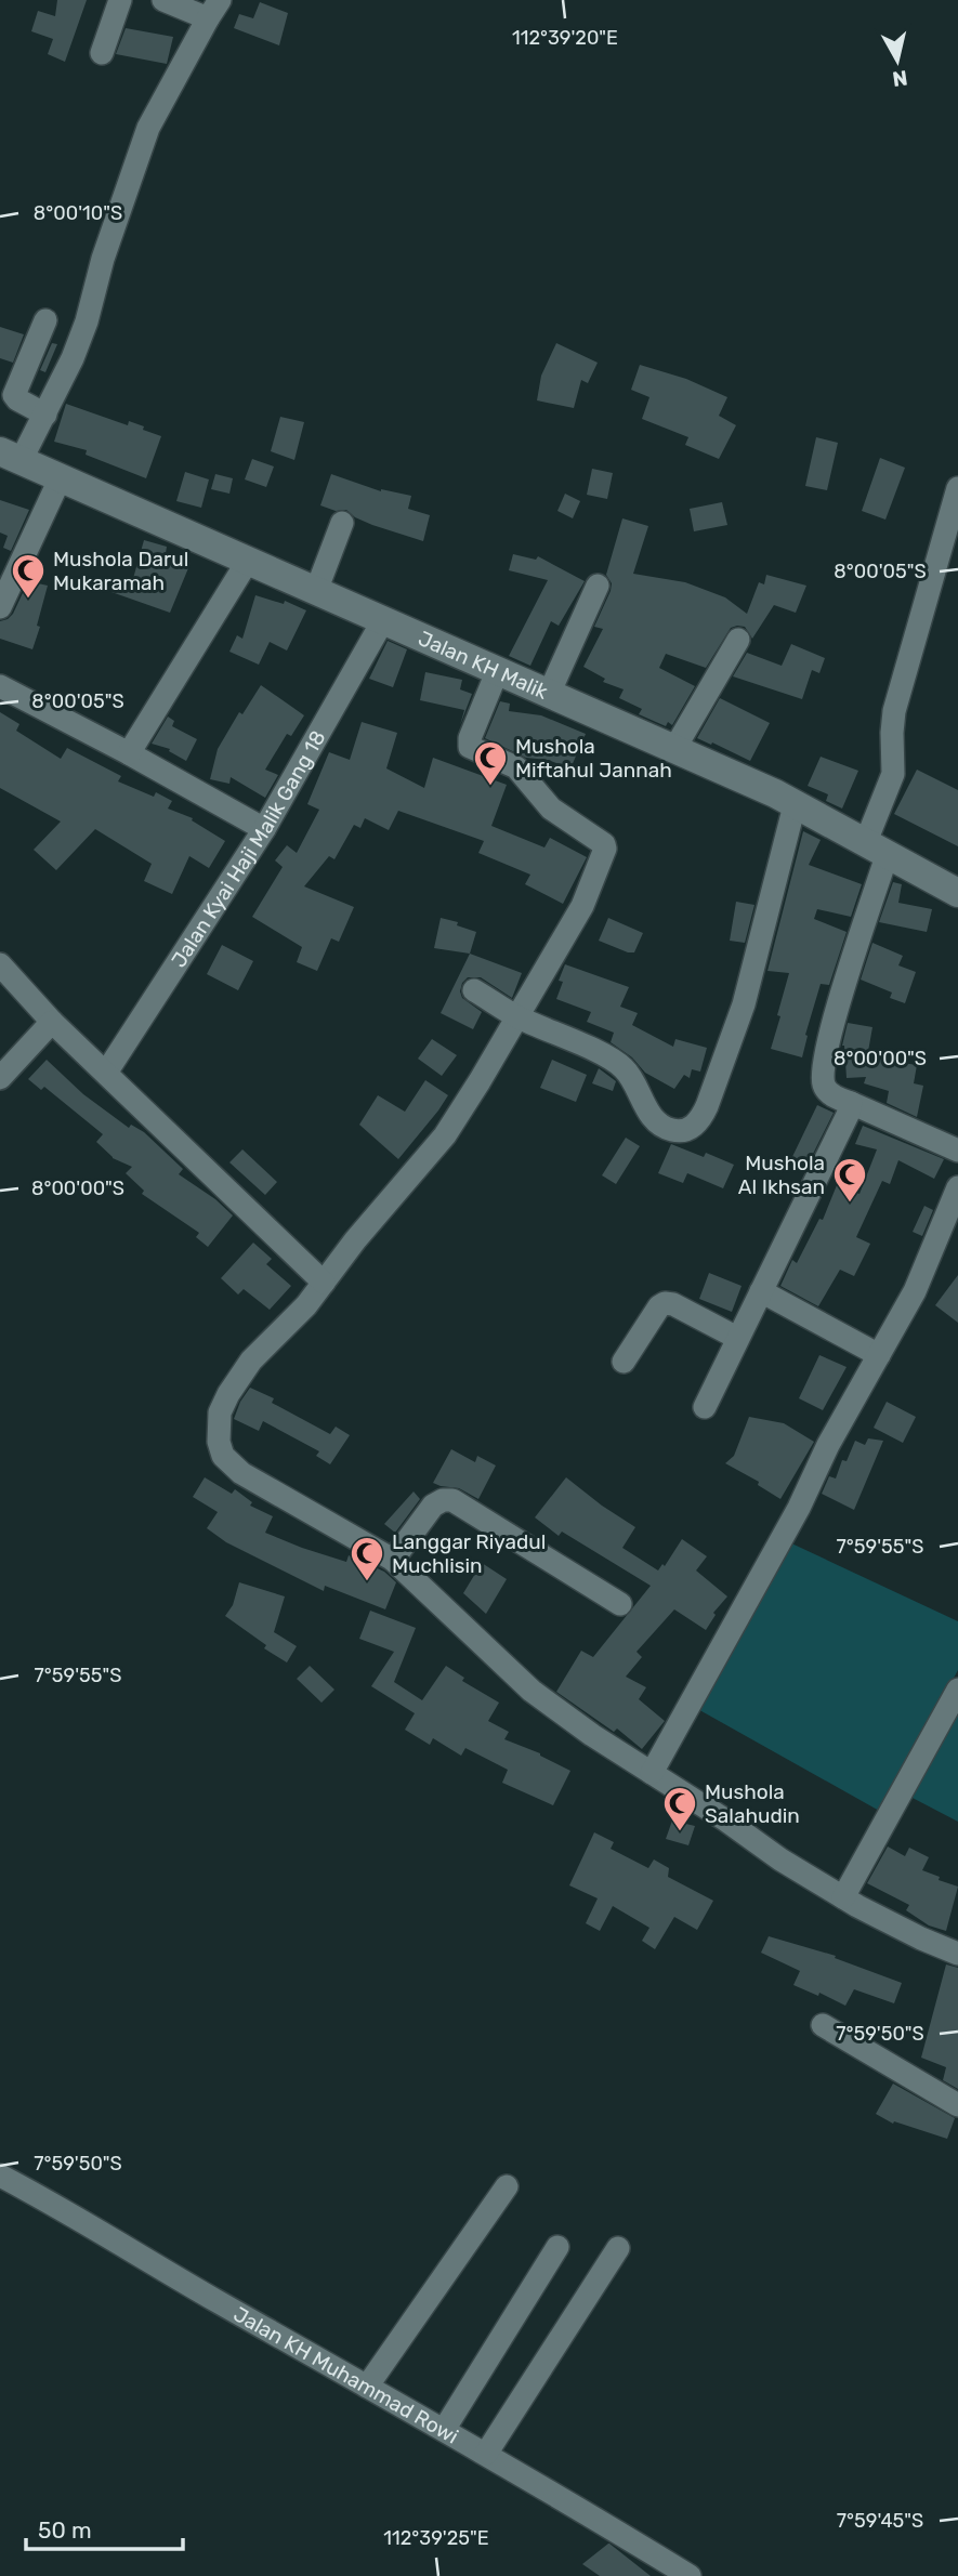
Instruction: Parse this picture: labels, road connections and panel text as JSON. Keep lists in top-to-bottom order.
{
  "streets": {
    "street": ["Jalan KH Malik", "Jalan Kyai Haji Malik Gang 18", "Jalan KH Muhammad Rowi"]
  },
  "crossings": [
    ["Jalan KH Malik", "Jalan Kyai Haji Malik Gang 18"]
  ],
  "places": {
    "mosque": [
      "Mushola Darul Mukaramah",
      "Mushola Miftahul Jannah",
      "Mushola Al Ikhsan",
      "Langgar Riyadul Muchlisin",
      "Mushola Salahudin"
    ]
  },
  "scale_bar": "50 m",
  "north": "bottom",
  "coordinates": [
    "112°39'20\"E",
    "8°00'10\"S",
    "8°00'05\"S",
    "8°00'00\"S",
    "7°59'55\"S",
    "7°59'50\"S",
    "7°59'45\"S",
    "112°39'25\"E"
  ]
}
